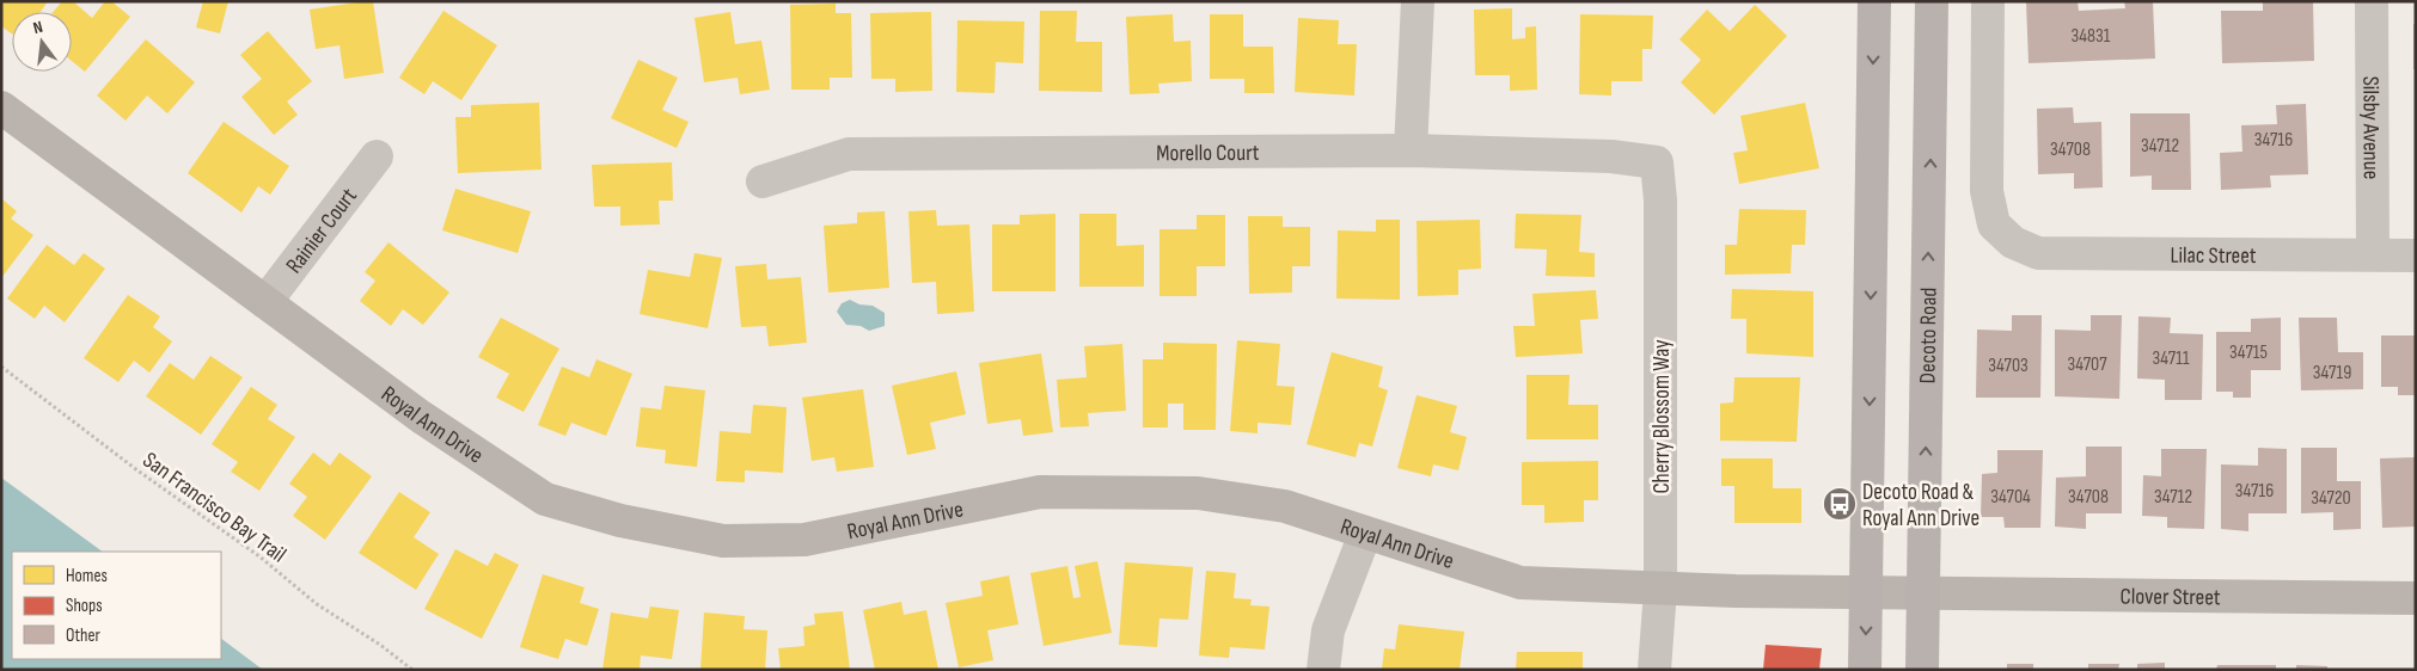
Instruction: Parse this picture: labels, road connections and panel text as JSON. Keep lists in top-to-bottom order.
{
  "streets": {
    "main road": ["Decoto Road"],
    "street": [
      "Silsby Avenue",
      "Morello Court",
      "Rainier Court",
      "Lilac Street",
      "Cherry Blossom Way",
      "Royal Ann Drive",
      "Clover Street"
    ],
    "path": ["San Francisco Bay Trail"]
  },
  "crossings": [
    ["Silsby Avenue", "Lilac Street"],
    ["Morello Court", "Cherry Blossom Way"],
    ["Rainier Court", "Royal Ann Drive"],
    ["Decoto Road", "Royal Ann Drive"],
    ["Decoto Road", "Clover Street"],
    ["Cherry Blossom Way", "Royal Ann Drive"],
    ["Royal Ann Drive", "Clover Street"]
  ],
  "places": {
    "bus stop": ["Decoto Road & Royal Ann Drive"]
  },
  "house_numbers": [
    "34831",
    "34716",
    "34712",
    "34708",
    "34715",
    "34711",
    "34707",
    "34703",
    "34719",
    "34716",
    "34704",
    "34708",
    "34712",
    "34720"
  ],
  "legend": ["Homes", "Shops", "Other"],
  "north": "top"
}
